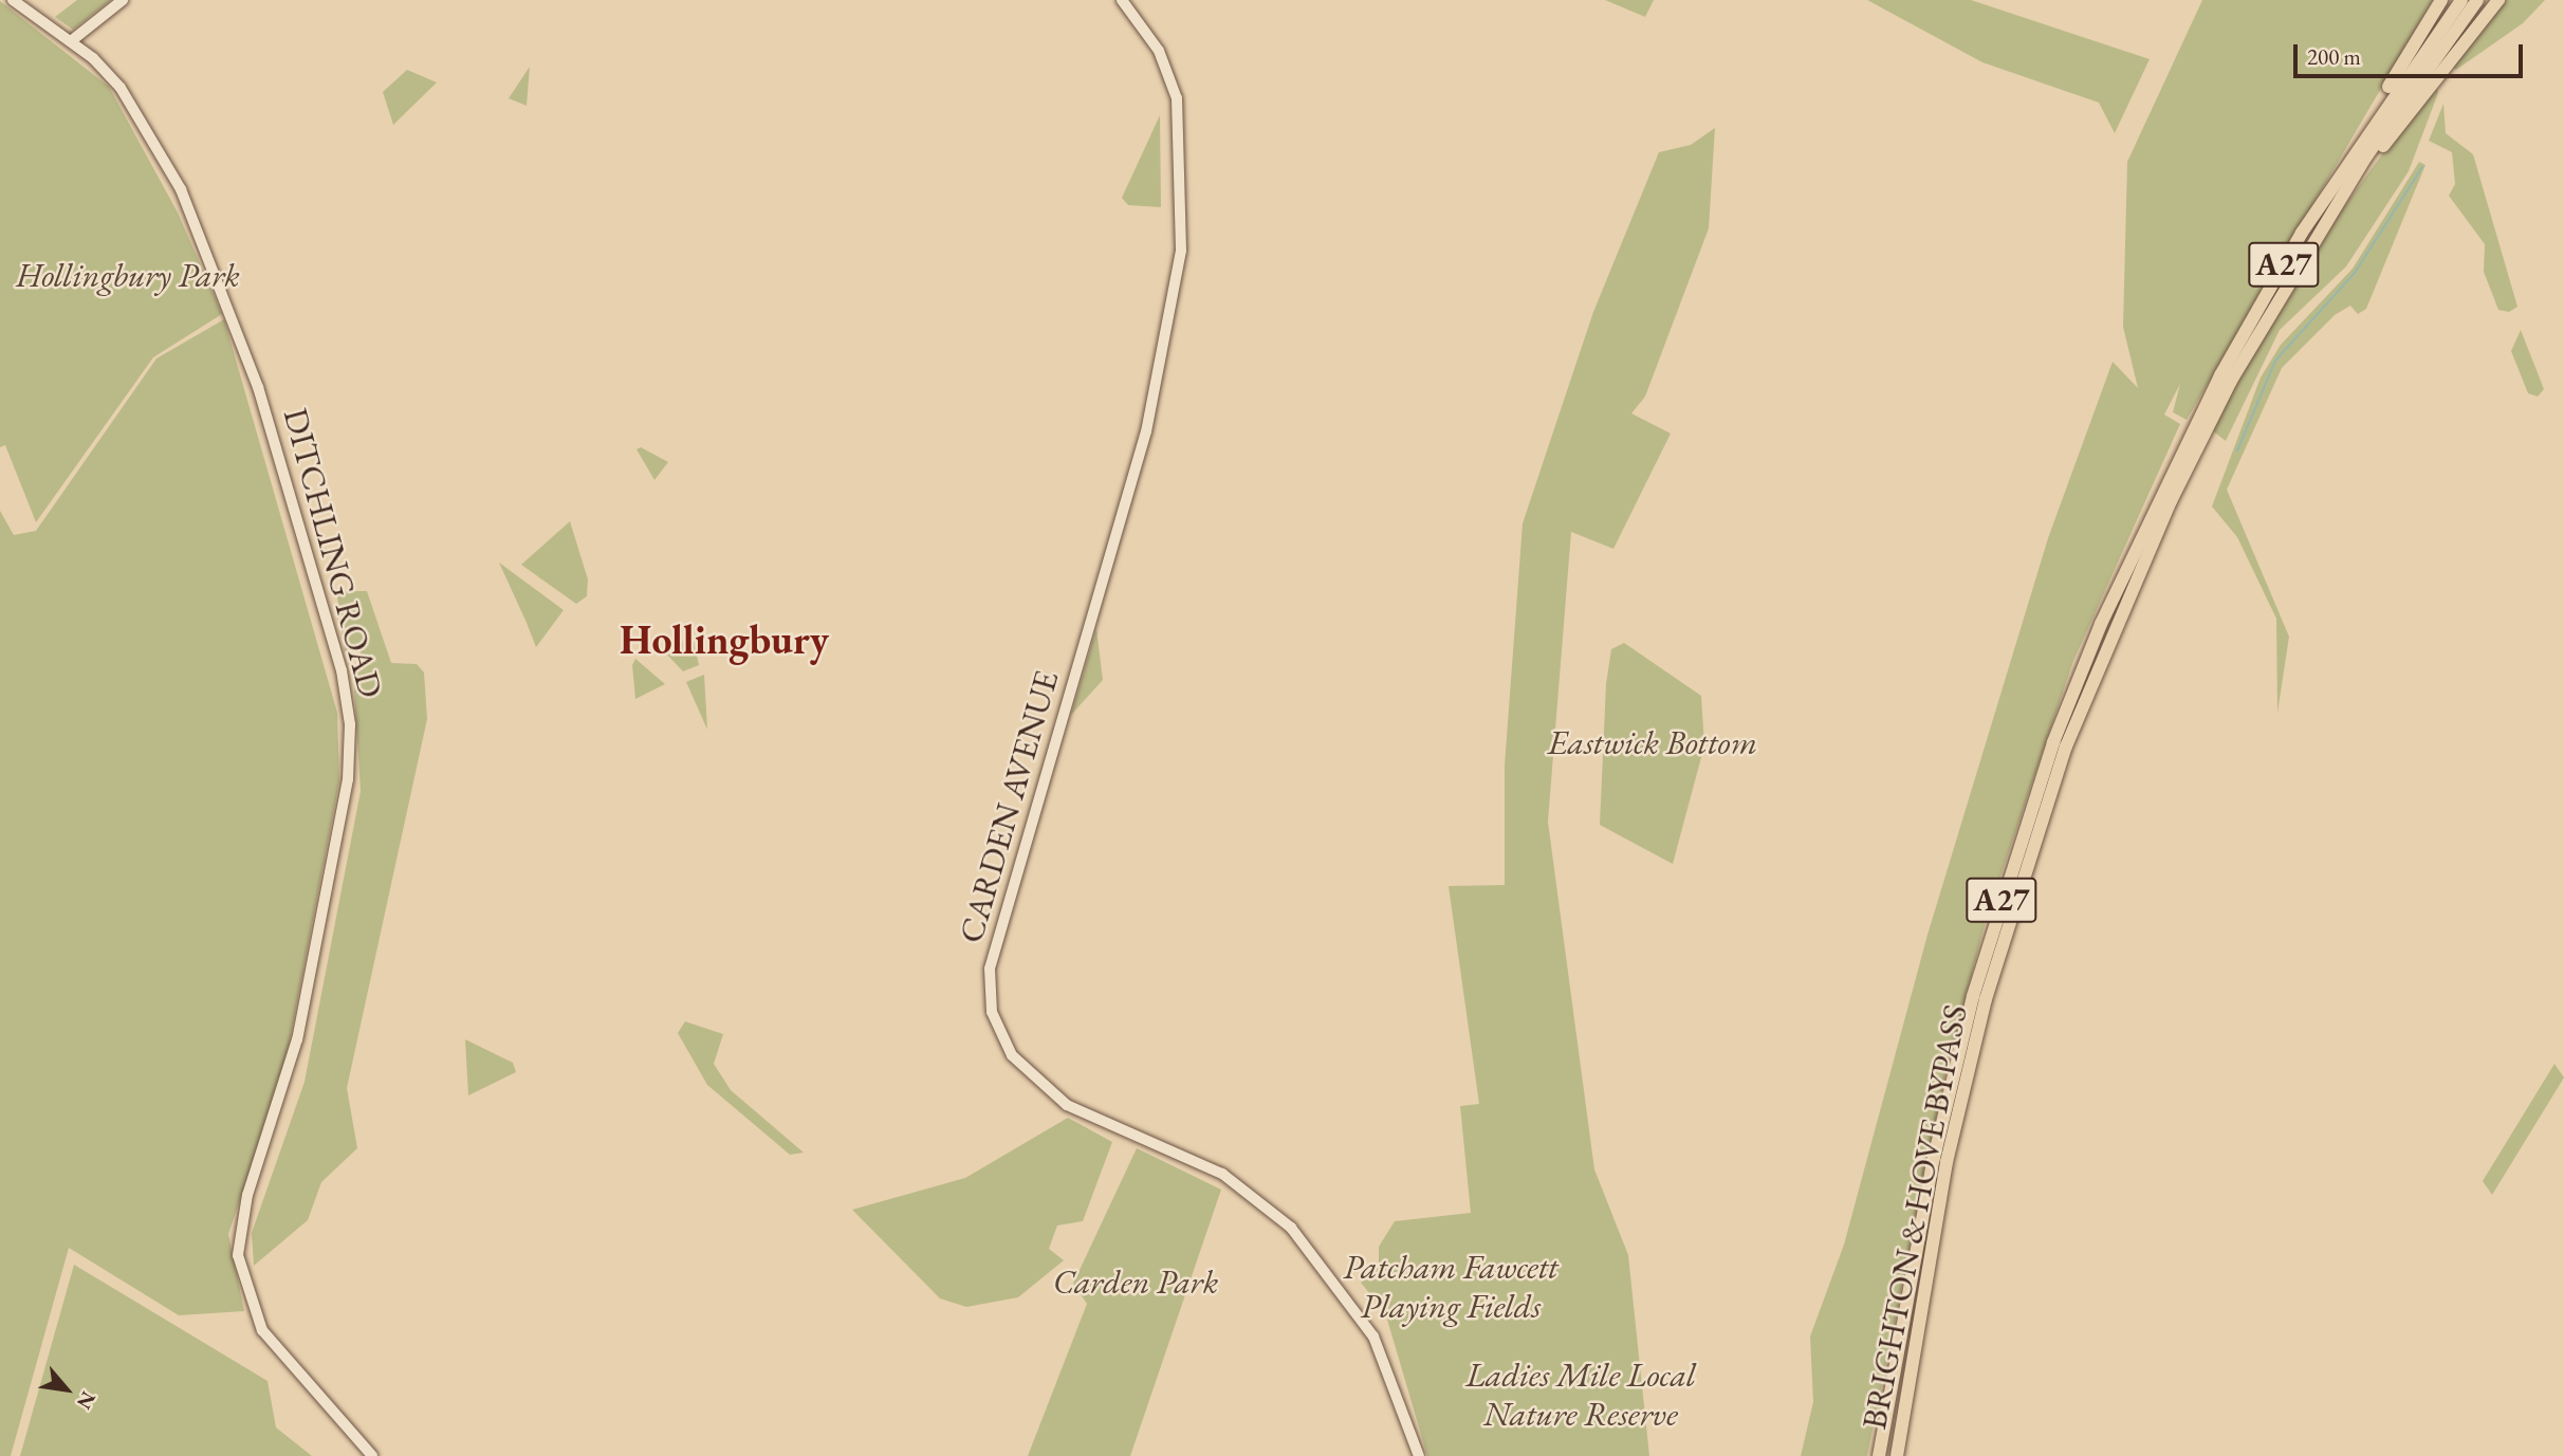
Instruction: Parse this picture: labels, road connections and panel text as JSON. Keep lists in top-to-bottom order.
{
  "streets": {
    "highway": ["A27", "BRIGHTON & HOVE BYPASS"],
    "street": ["DITCHLING ROAD", "CARDEN AVENUE"]
  },
  "crossings": [
    ["A27", "BRIGHTON & HOVE BYPASS"]
  ],
  "districts": ["Hollingbury"],
  "parks": [
    "Hollingbury Park",
    "Eastwick Bottom",
    "Patcham Fawcett Playing Fields",
    "Carden Park",
    "Ladies Mile Local Nature Reserve"
  ],
  "scale_bar": "200 m",
  "north": "bottom right"
}
